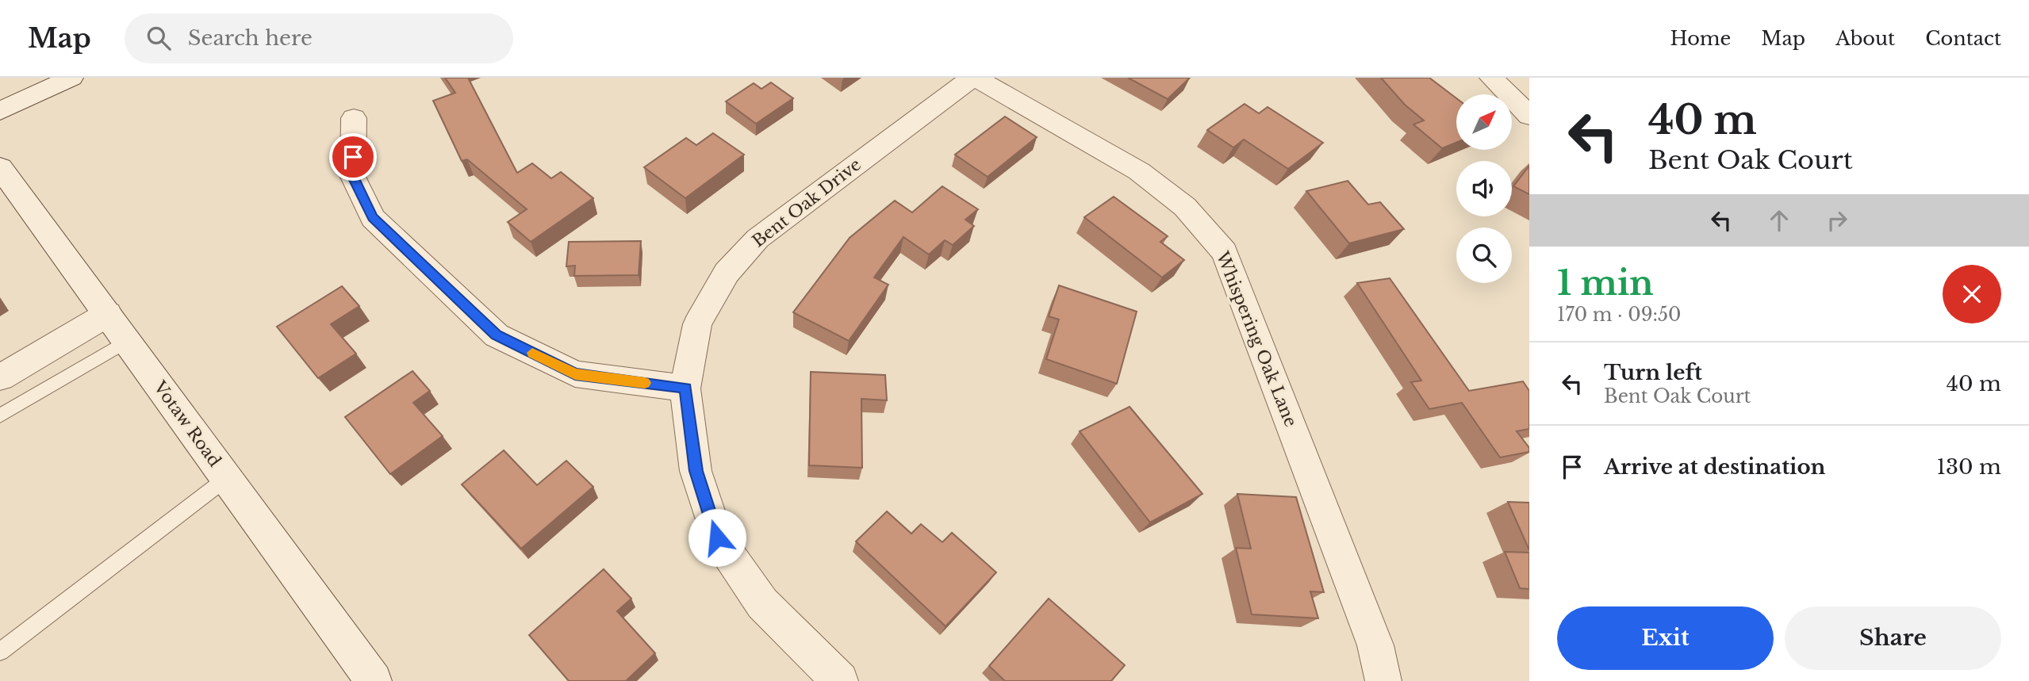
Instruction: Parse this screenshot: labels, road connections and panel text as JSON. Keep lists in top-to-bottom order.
{
  "streets": {
    "street": ["Bent Oak Drive", "Whispering Oak Lane", "Votaw Road"]
  },
  "crossings": [
    ["Bent Oak Drive", "Whispering Oak Lane"]
  ],
  "north": "top right",
  "page": {
    "header": "Map",
    "search": "Search here",
    "nav": [
      "Home",
      "Map",
      "About",
      "Contact"
    ],
    "turn": ["40 m", "Bent Oak Court"],
    "heading": ["1 min", "170 m · 09:50"],
    "list": [
      {
        "name": "Turn left",
        "note": "Bent Oak Court",
        "value": "40 m"
      },
      {
        "name": "Arrive at destination",
        "value": "130 m"
      }
    ],
    "buttons": ["Exit", "Share"]
  }
}
